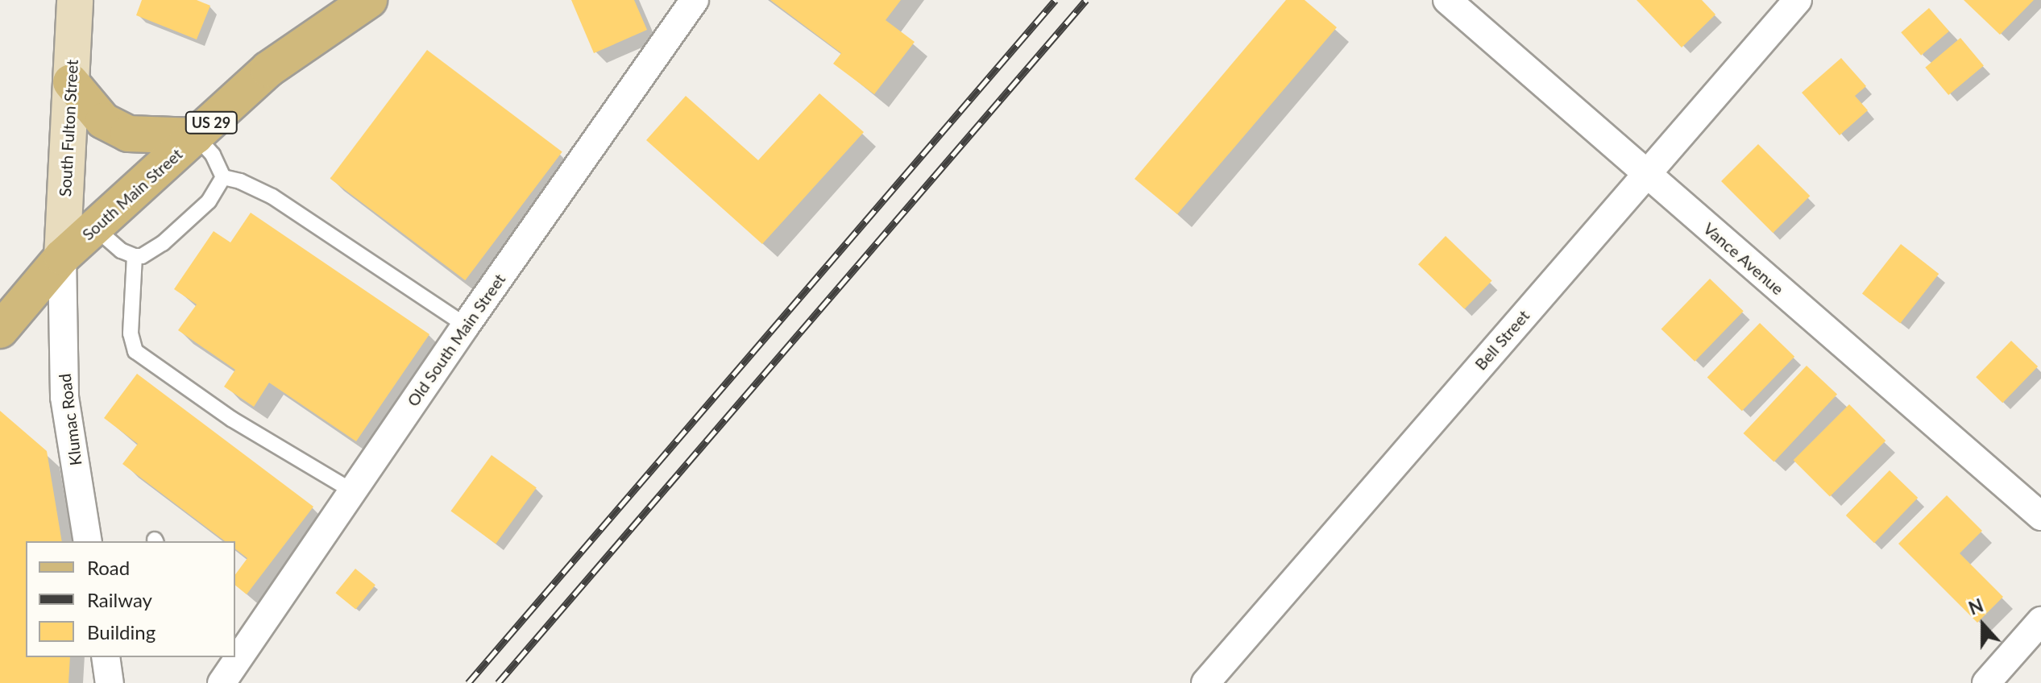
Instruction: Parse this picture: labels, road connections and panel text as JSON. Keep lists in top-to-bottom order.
{
  "streets": {
    "main road": ["US 29", "South Main Street"],
    "street": [
      "South Fulton Street",
      "Vance Avenue",
      "Old South Main Street",
      "Bell Street",
      "Klumac Road"
    ]
  },
  "crossings": [
    ["South Fulton Street", "South Main Street"],
    ["South Fulton Street", "Klumac Road"],
    ["South Main Street", "Klumac Road"],
    ["Vance Avenue", "Bell Street"]
  ],
  "legend": ["Road", "Railway", "Building"],
  "north": "top"
}
